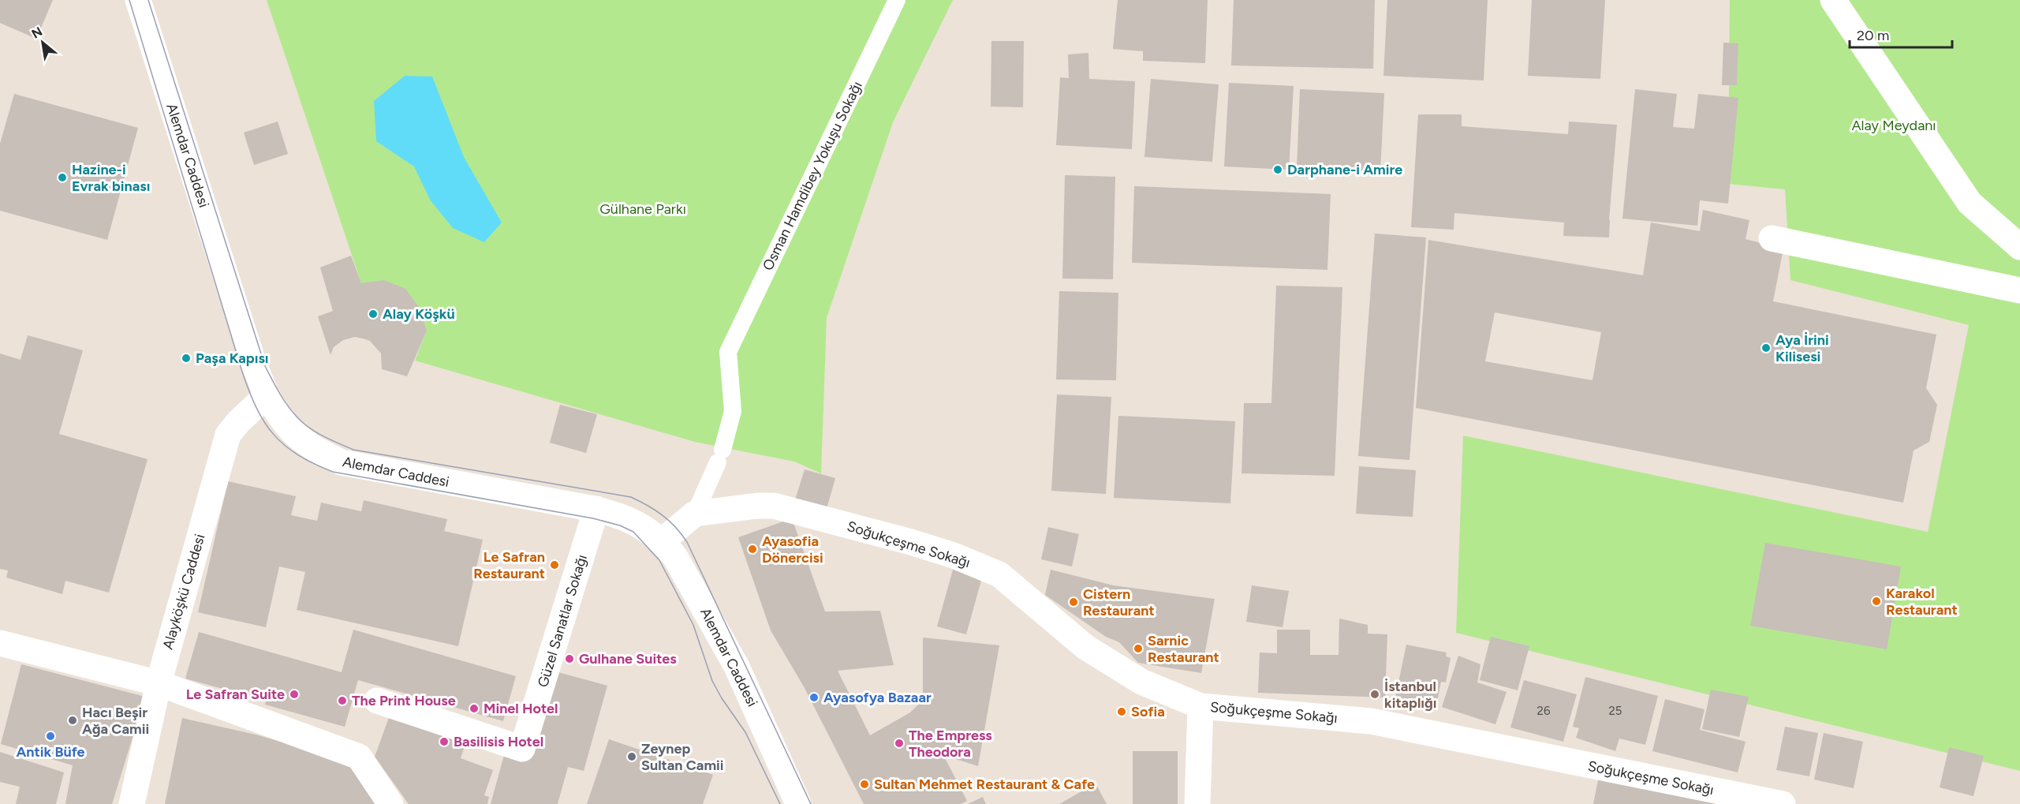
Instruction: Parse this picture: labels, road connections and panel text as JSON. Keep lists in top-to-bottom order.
{
  "streets": {
    "street": [
      "Alemdar Caddesi",
      "Soğukçeşme Sokağı",
      "Alayköşkü Caddesi",
      "Güzel Sanatlar Sokağı"
    ],
    "lane": ["Osman Hamdibey Yokuşu Sokağı"]
  },
  "crossings": [
    ["Alemdar Caddesi", "Alayköşkü Caddesi"],
    ["Alemdar Caddesi", "Güzel Sanatlar Sokağı"],
    ["Osman Hamdibey Yokuşu Sokağı", "Soğukçeşme Sokağı"]
  ],
  "parks": ["Alay Meydanı", "Gülhane Parkı"],
  "places": [
    "Darphane-i Amire",
    "Hazine-i Evrak binası",
    "Alay Köşkü",
    "Aya İrini Kilisesi",
    "Paşa Kapısı",
    "Ayasofia Dönercisi",
    "Le Safran Restaurant",
    "Karakol Restaurant",
    "Cistern Restaurant",
    "Sarnic Restaurant",
    "Gulhane Suites",
    "Le Safran Suite",
    "İstanbul kitaplığı",
    "Ayasofya Bazaar",
    "The Print House",
    "Minel Hotel",
    "Sofia",
    "Hacı Beşir Ağa Camii",
    "Antik Büfe",
    "Basilisis Hotel",
    "The Empress Theodora",
    "Zeynep Sultan Camii",
    "Sultan Mehmet Restaurant & Cafe"
  ],
  "house_numbers": ["26", "25"],
  "scale_bar": "20 m",
  "north": "top left"
}
